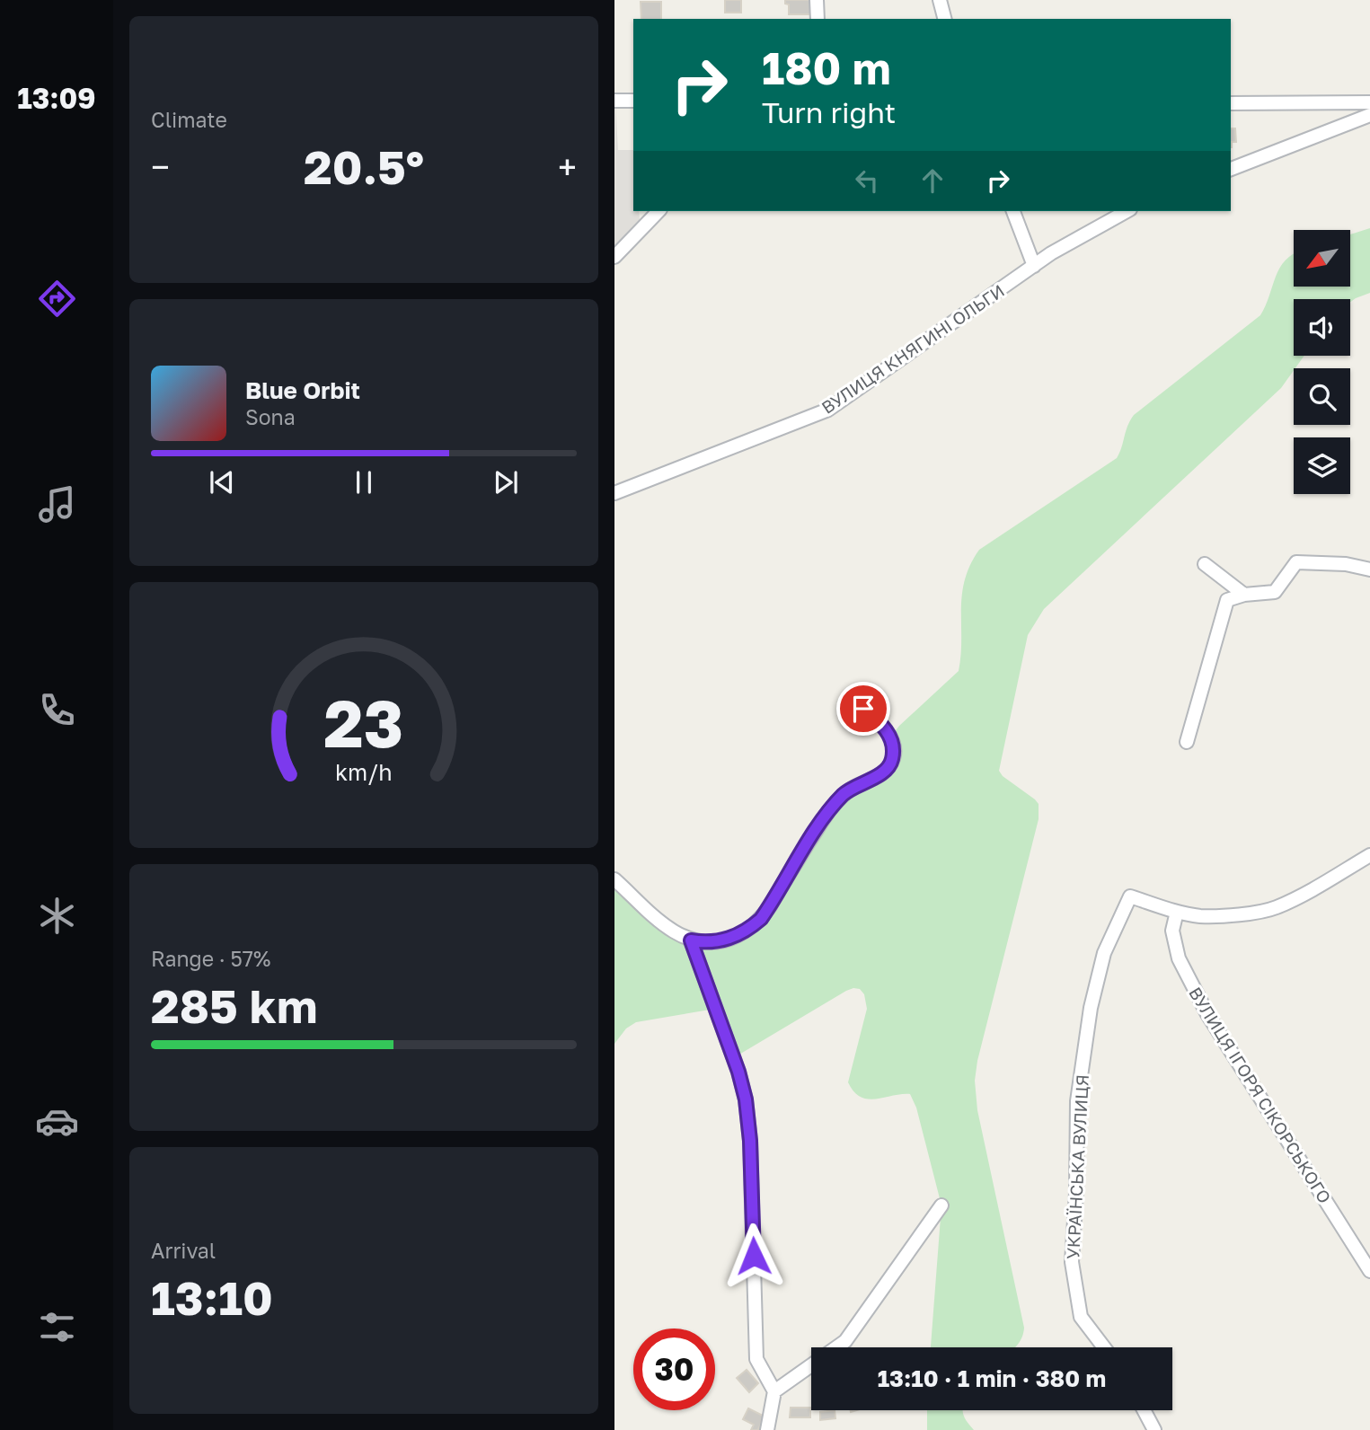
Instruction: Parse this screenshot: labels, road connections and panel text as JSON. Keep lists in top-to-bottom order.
{
  "streets": {
    "street": ["ВУЛИЦЯ КНЯГИНІ ОЛЬГИ", "ВУЛИЦЯ ІГОРЯ СІКОРСЬКОГО", "УКРАЇНСЬКА ВУЛИЦЯ"]
  },
  "crossings": [
    ["ВУЛИЦЯ ІГОРЯ СІКОРСЬКОГО", "УКРАЇНСЬКА ВУЛИЦЯ"]
  ],
  "north": "bottom left",
  "page": {
    "tabs": "13:09",
    "tile": [
      "Climate",
      ["Range · 57%", "285 km"],
      ["Arrival", "13:10"]
    ],
    "turn": ["180 m", "Turn right"],
    "heat": ["−", "20.5°", "+"],
    "song": ["Blue Orbit", "Sona"],
    "limit": "30",
    "trip": "13:10 · 1 min · 380 m",
    "gauge": ["23", "km/h"]
  }
}
